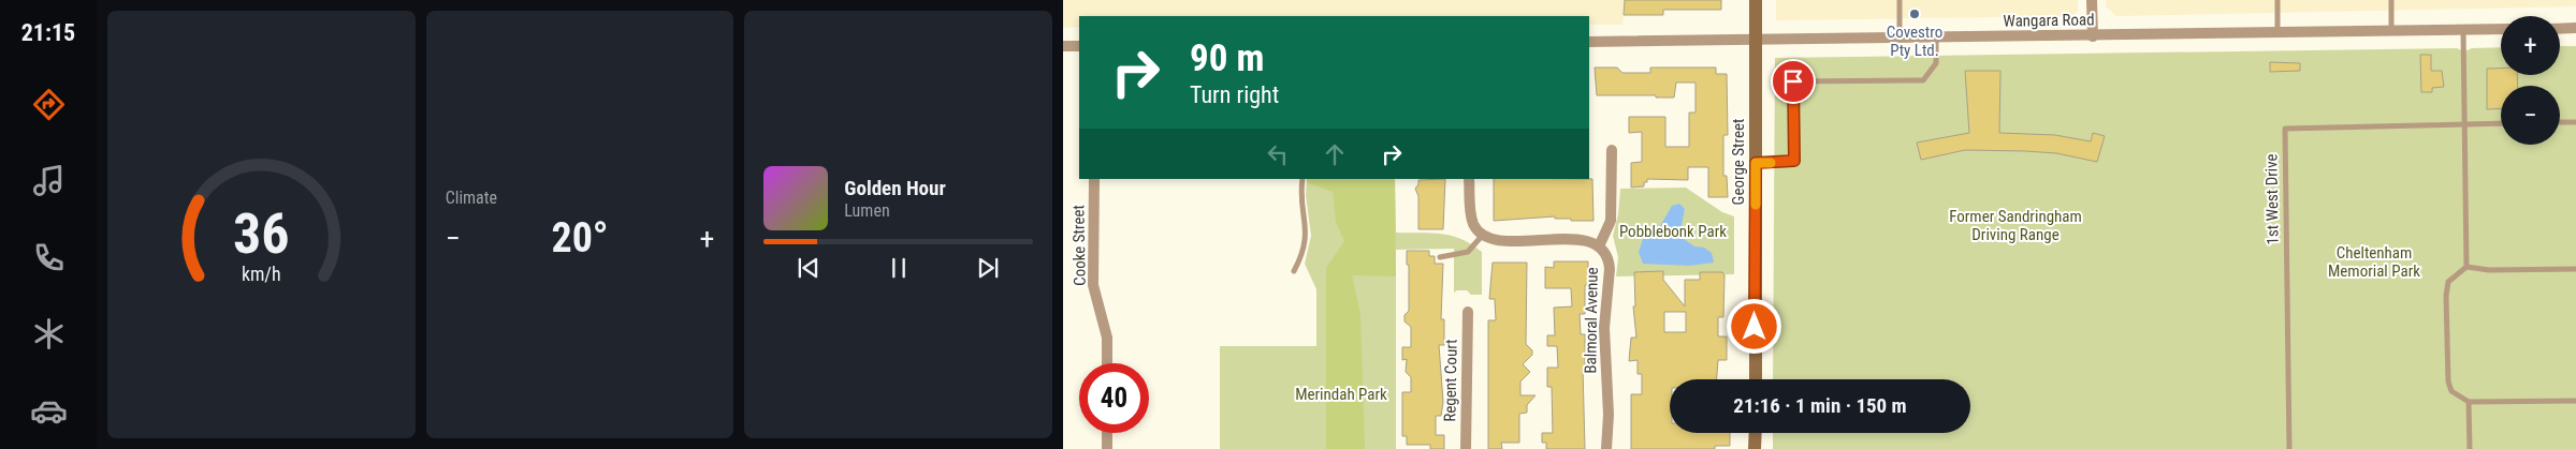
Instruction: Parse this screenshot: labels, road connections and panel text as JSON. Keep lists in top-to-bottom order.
{
  "streets": {
    "street": [
      "Wangara Road",
      "George Street",
      "Cooke Street",
      "Balmoral Avenue",
      "Regent Court"
    ],
    "lane": ["1st West Drive"]
  },
  "crossings": [
    ["Wangara Road", "George Street"]
  ],
  "parks": [
    "Former Sandringham Driving Range",
    "Pobblebonk Park",
    "Cheltenham Memorial Park",
    "Merindah Park"
  ],
  "places": ["Covestro Pty Ltd."],
  "page": {
    "tabs": "21:15",
    "tile": "Climate",
    "map_buttons": ["+", "−"],
    "turn": ["90 m", "Turn right"],
    "song": ["Golden Hour", "Lumen"],
    "heat": ["−", "20°", "+"],
    "limit": "40",
    "trip": "21:16 · 1 min · 150 m",
    "gauge": ["36", "km/h"]
  }
}
